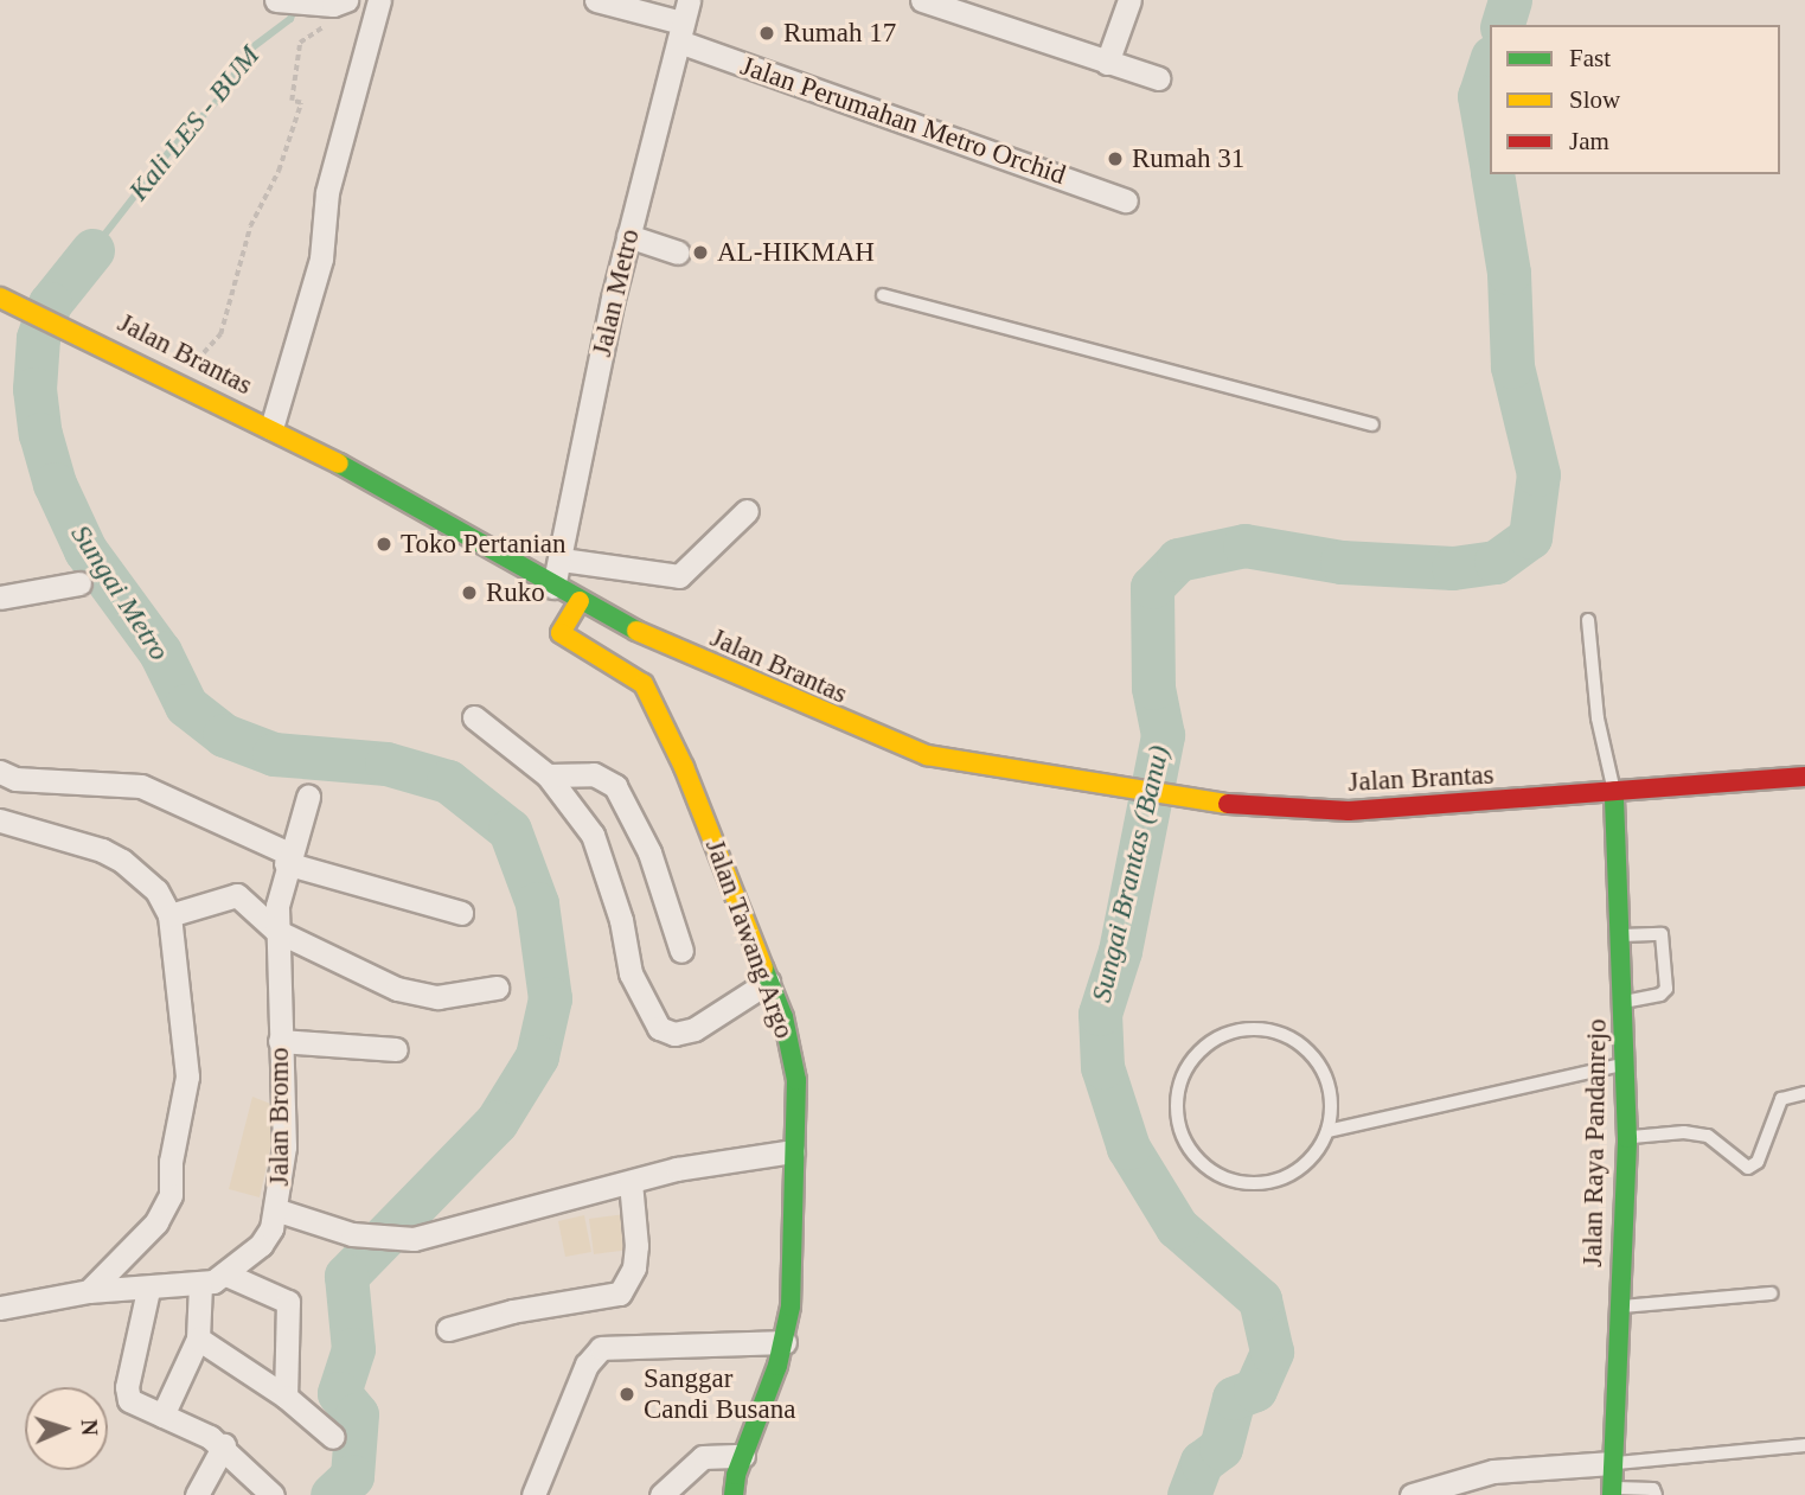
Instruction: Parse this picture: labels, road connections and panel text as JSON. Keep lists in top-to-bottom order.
{
  "streets": {
    "main road": ["Jalan Brantas", "Jalan Tawang Argo", "Jalan Raya Pandanrejo"],
    "street": ["Jalan Perumahan Metro Orchid", "Jalan Metro", "Jalan Bromo"]
  },
  "crossings": [
    ["Jalan Perumahan Metro Orchid", "Jalan Metro"],
    ["Jalan Metro", "Jalan Brantas"],
    ["Jalan Brantas", "Jalan Tawang Argo"],
    ["Jalan Brantas", "Jalan Raya Pandanrejo"],
    ["Jalan Tawang Argo", "Jalan Bromo"]
  ],
  "water": ["Kali LES - BUM", "Sungai Metro", "Sungai Brantas (Banu)"],
  "places": [
    "Rumah 17",
    "Rumah 31",
    "AL-HIKMAH",
    "Toko Pertanian",
    "Ruko",
    "Sanggar Candi Busana"
  ],
  "legend": ["Fast", "Slow", "Jam"],
  "north": "right"
}
